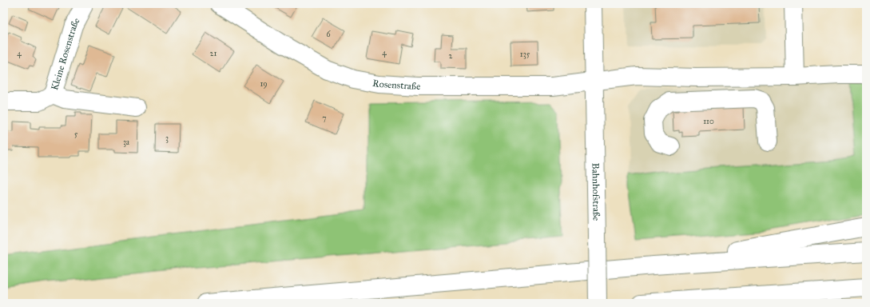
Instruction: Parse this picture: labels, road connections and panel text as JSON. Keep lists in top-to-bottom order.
{
  "streets": {
    "main road": ["Kleine Rosenstraße", "Rosenstraße", "Bahnhofstraße"]
  },
  "crossings": [
    ["Rosenstraße", "Bahnhofstraße"]
  ],
  "house_numbers": [
    "6",
    "4",
    "4",
    "21",
    "135",
    "2",
    "19",
    "7",
    "110",
    "5",
    "3",
    "3a"
  ]
}
